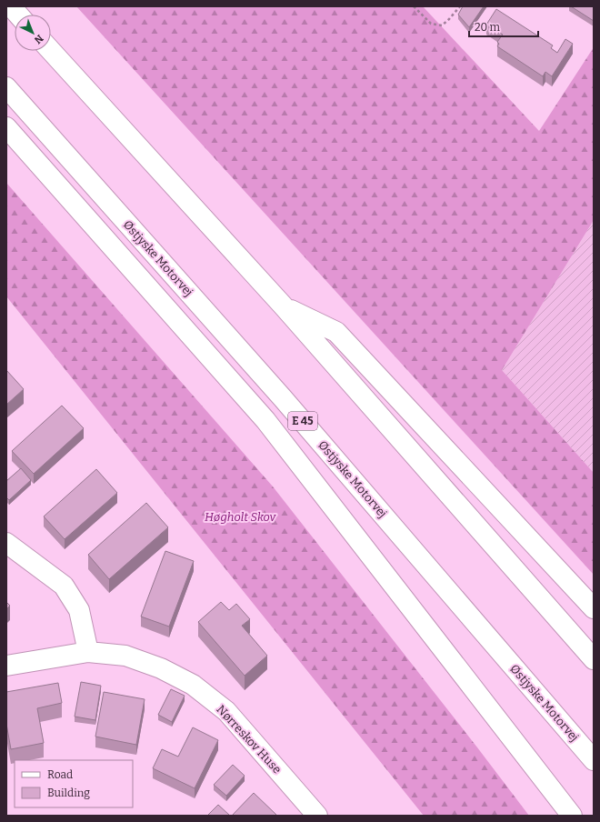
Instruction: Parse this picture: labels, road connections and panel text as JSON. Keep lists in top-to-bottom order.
{
  "streets": {
    "main road": ["Østjyske Motorvej", "E 45", "Nørreskov Huse"]
  },
  "parks": ["Høgholt Skov"],
  "legend": ["Road", "Building"],
  "scale_bar": "20 m",
  "north": "bottom right"
}
